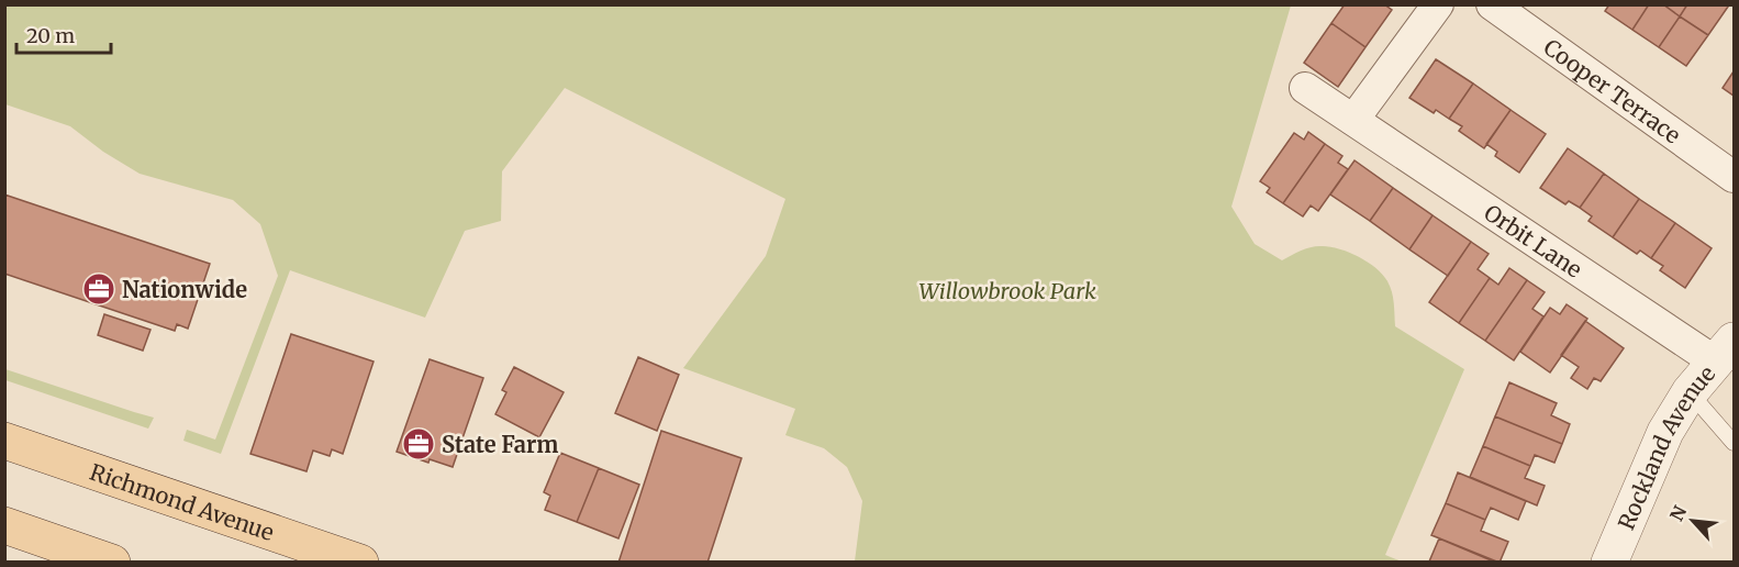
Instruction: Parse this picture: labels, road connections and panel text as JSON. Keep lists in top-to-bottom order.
{
  "streets": {
    "main road": ["Richmond Avenue"],
    "street": ["Cooper Terrace", "Orbit Lane", "Rockland Avenue"]
  },
  "crossings": [
    ["Orbit Lane", "Rockland Avenue"]
  ],
  "parks": ["Willowbrook Park"],
  "places": {
    "office": ["Nationwide", "State Farm"]
  },
  "scale_bar": "20 m",
  "north": "top left"
}
